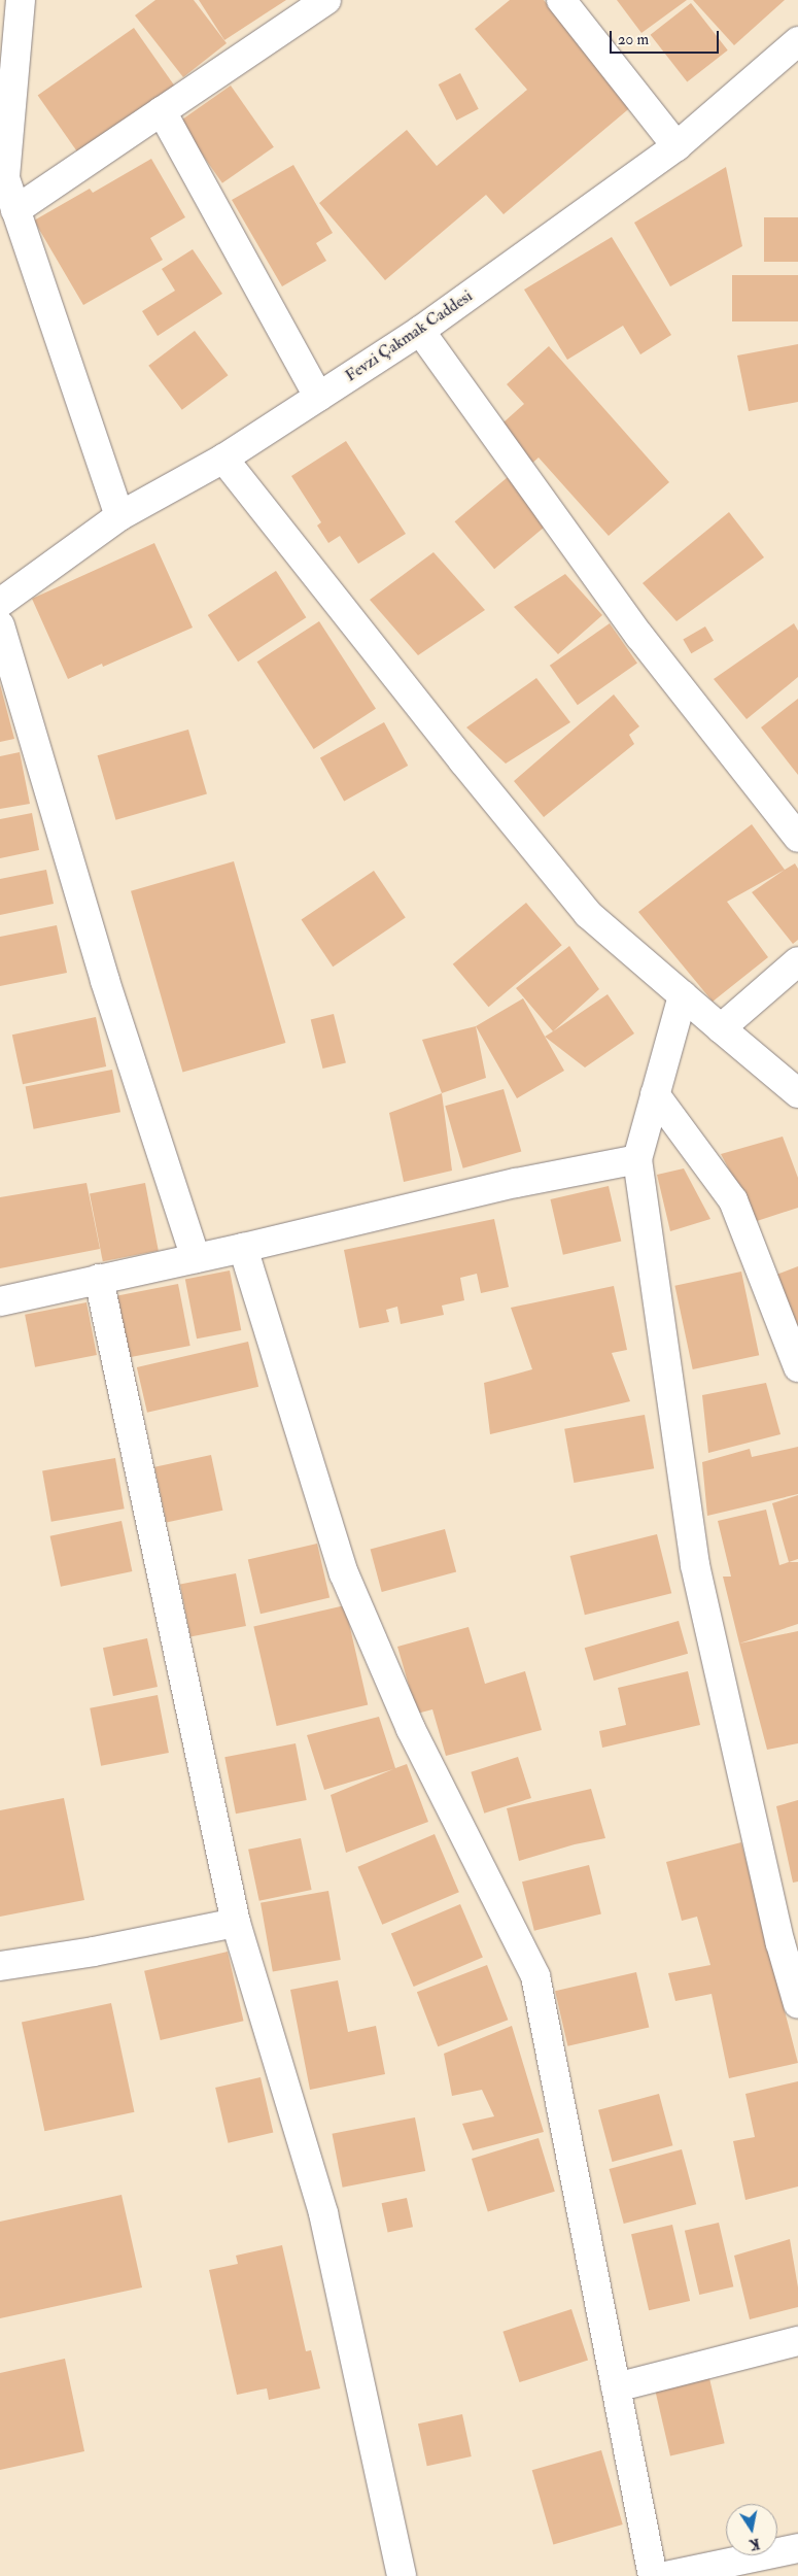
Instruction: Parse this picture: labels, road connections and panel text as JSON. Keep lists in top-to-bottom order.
{
  "streets": {
    "street": ["Fevzi Çakmak Caddesi"]
  },
  "scale_bar": "20 m",
  "north": "bottom"
}
